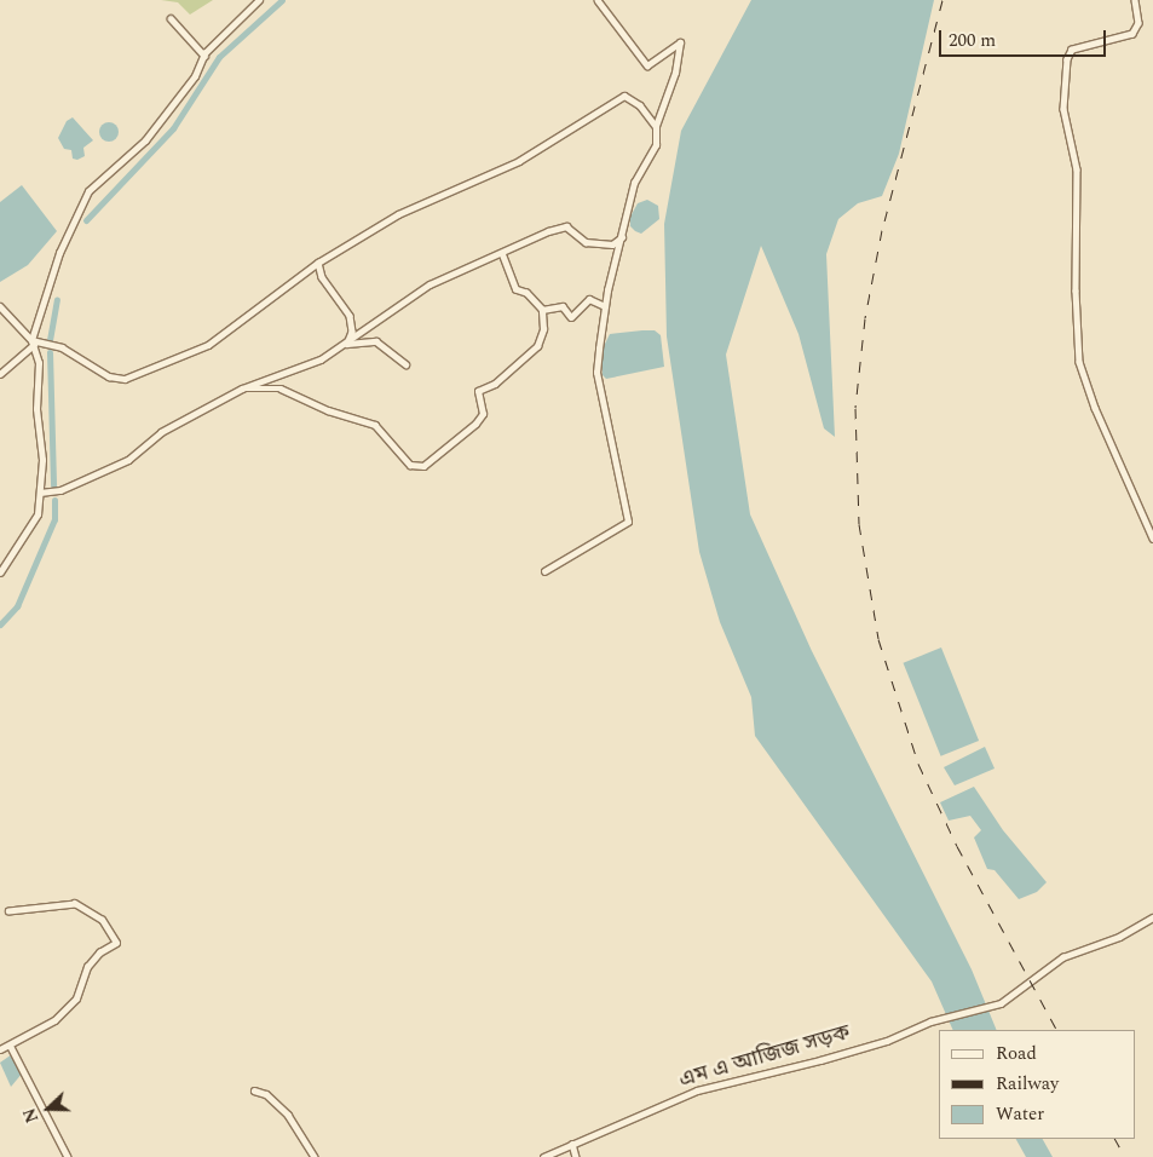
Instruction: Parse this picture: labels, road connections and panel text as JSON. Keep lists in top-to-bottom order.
{
  "streets": {
    "street": ["এম এ আজিজ সড়ক"]
  },
  "legend": ["Road", "Railway", "Water"],
  "scale_bar": "200 m",
  "north": "left"
}
